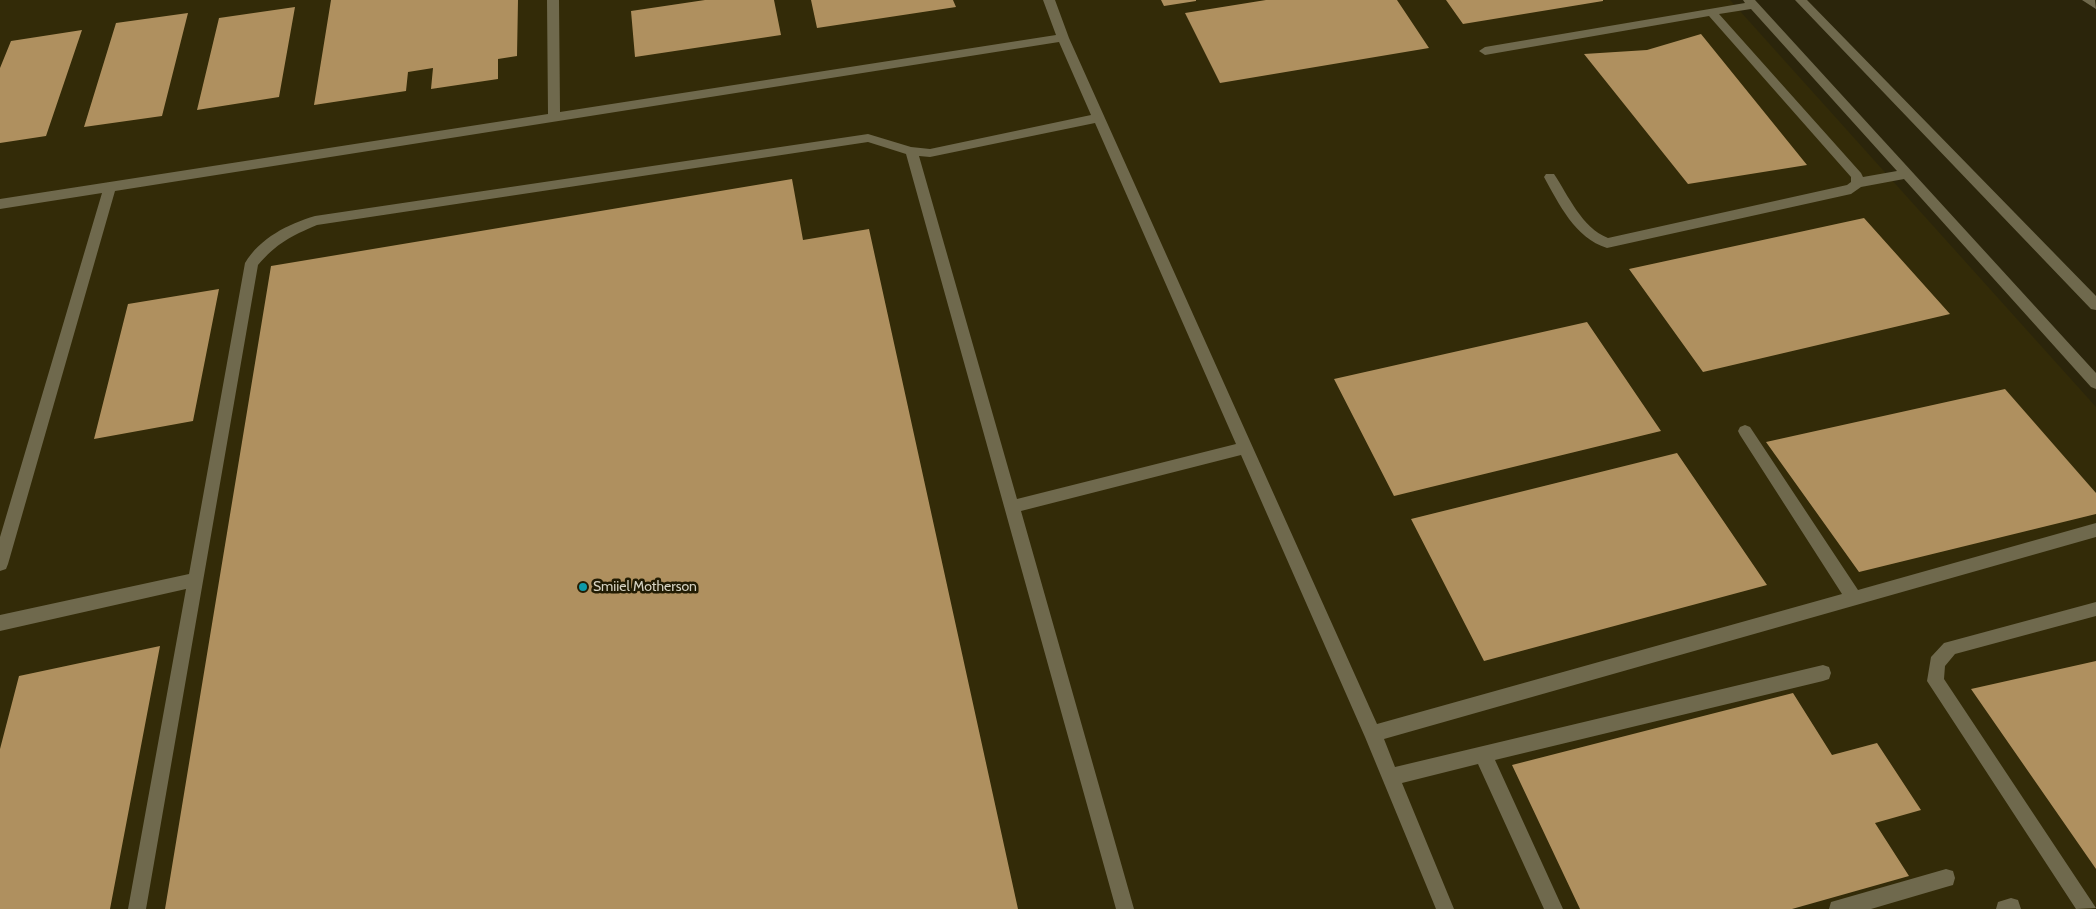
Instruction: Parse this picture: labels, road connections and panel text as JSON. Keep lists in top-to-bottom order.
{
  "places": ["Smiiel Motherson"]
}
